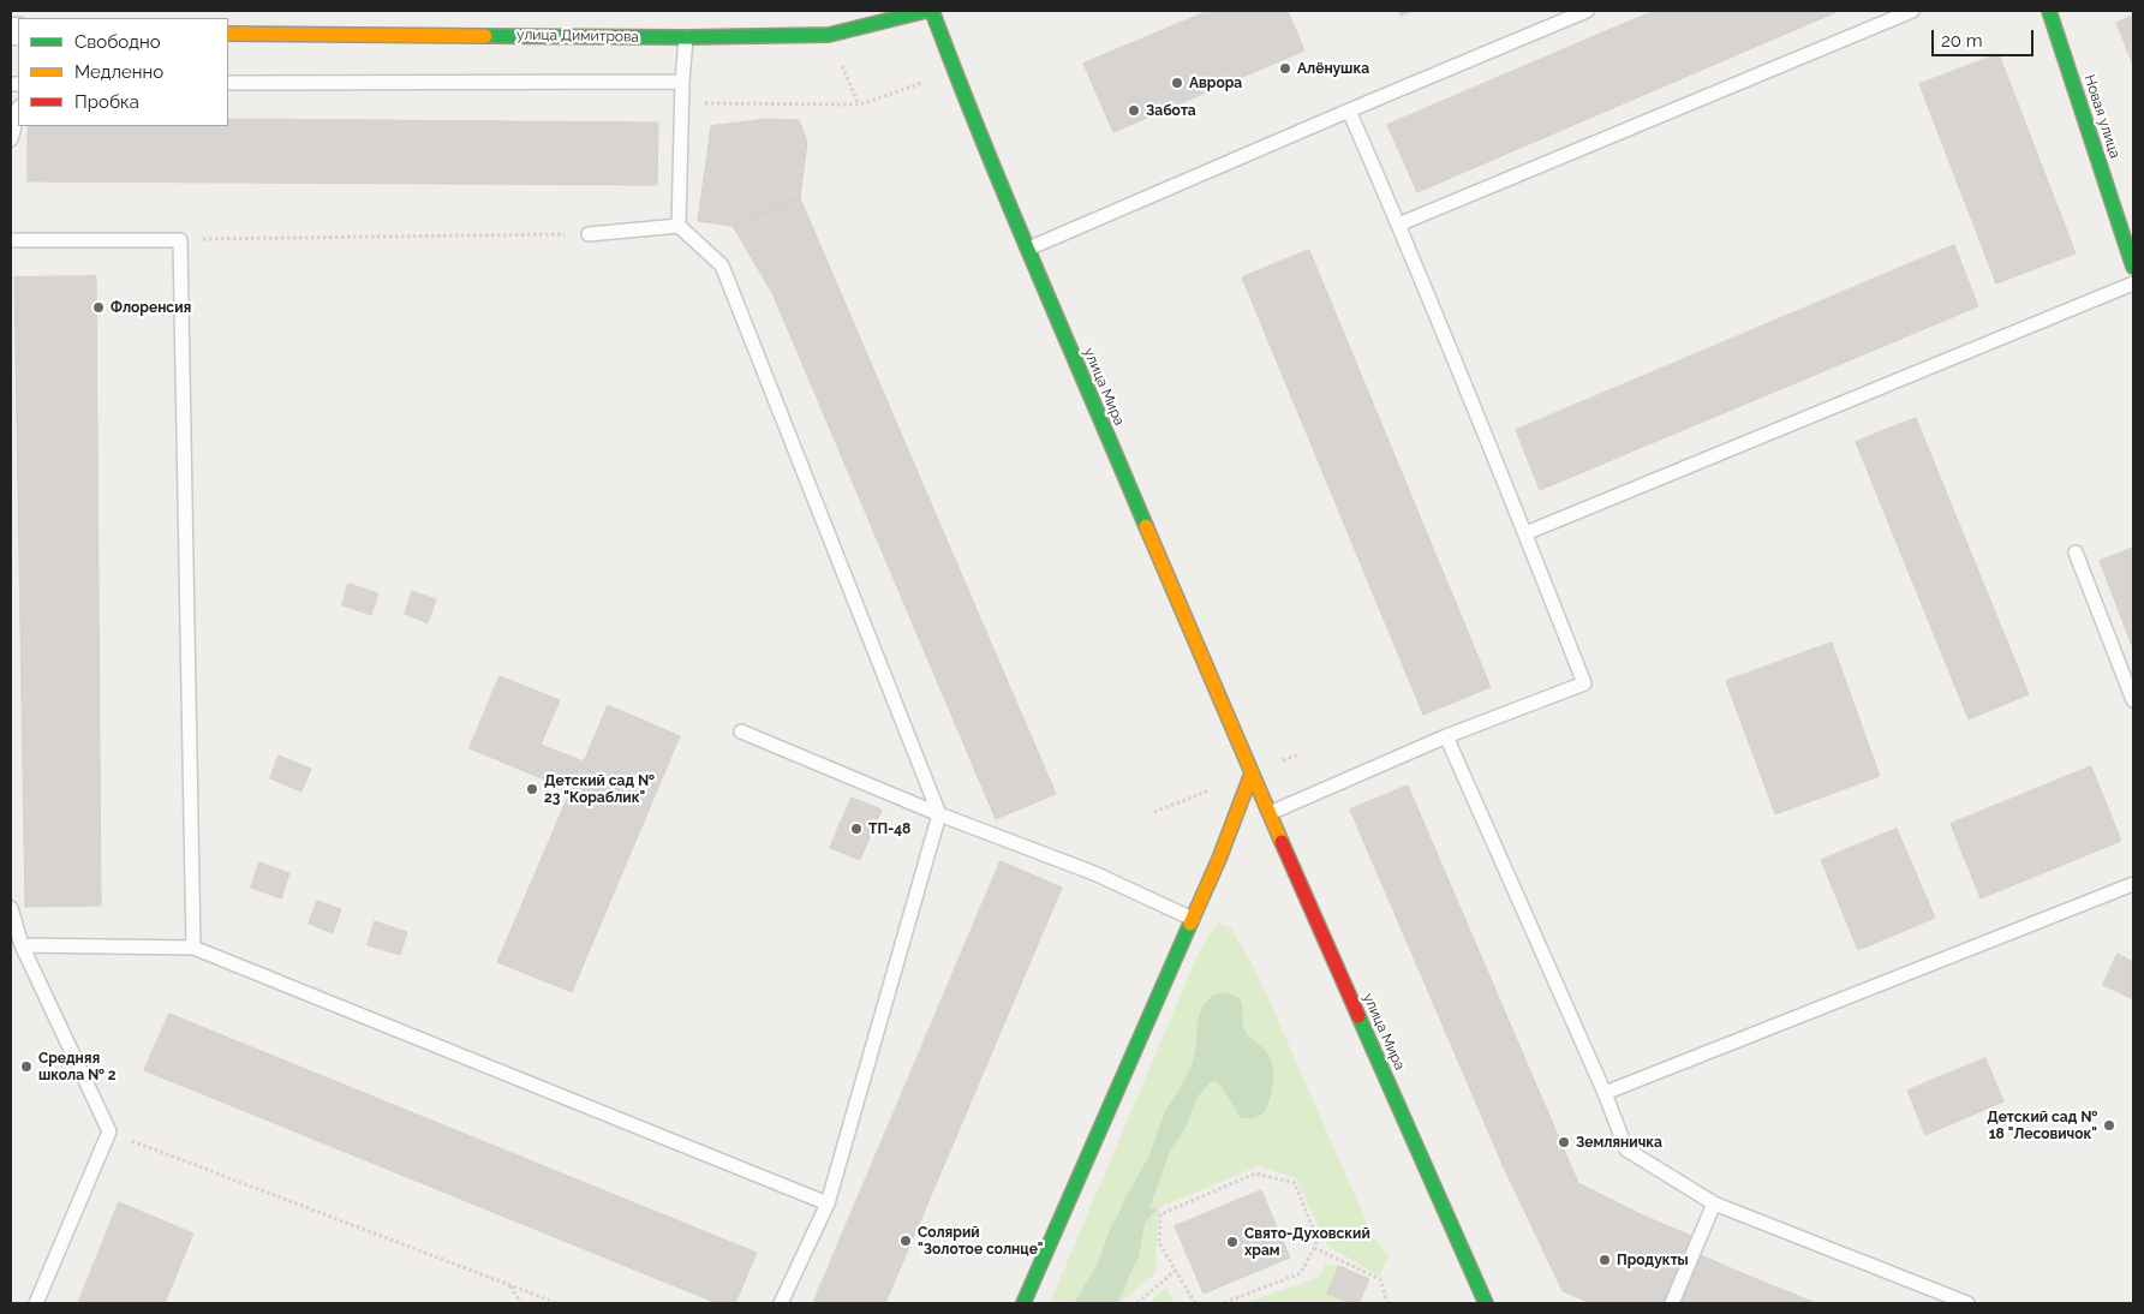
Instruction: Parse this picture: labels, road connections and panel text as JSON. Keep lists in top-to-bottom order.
{
  "streets": {
    "main road": ["улица Димитрова", "Новая улица", "улица Мира"]
  },
  "places": [
    "Алёнушка",
    "Аврора",
    "Забота",
    "Флоренсия",
    "Детский сад № 23 \"Кораблик\"",
    "ТП-48",
    "Средняя школа № 2",
    "Детский сад № 18 \"Лесовичок\"",
    "Земляничка",
    "Солярий \"Золотое солнце\"",
    "Свято-Духовский храм",
    "Продукты"
  ],
  "legend": ["Свободно", "Медленно", "Пробка"],
  "scale_bar": "20 m"
}
